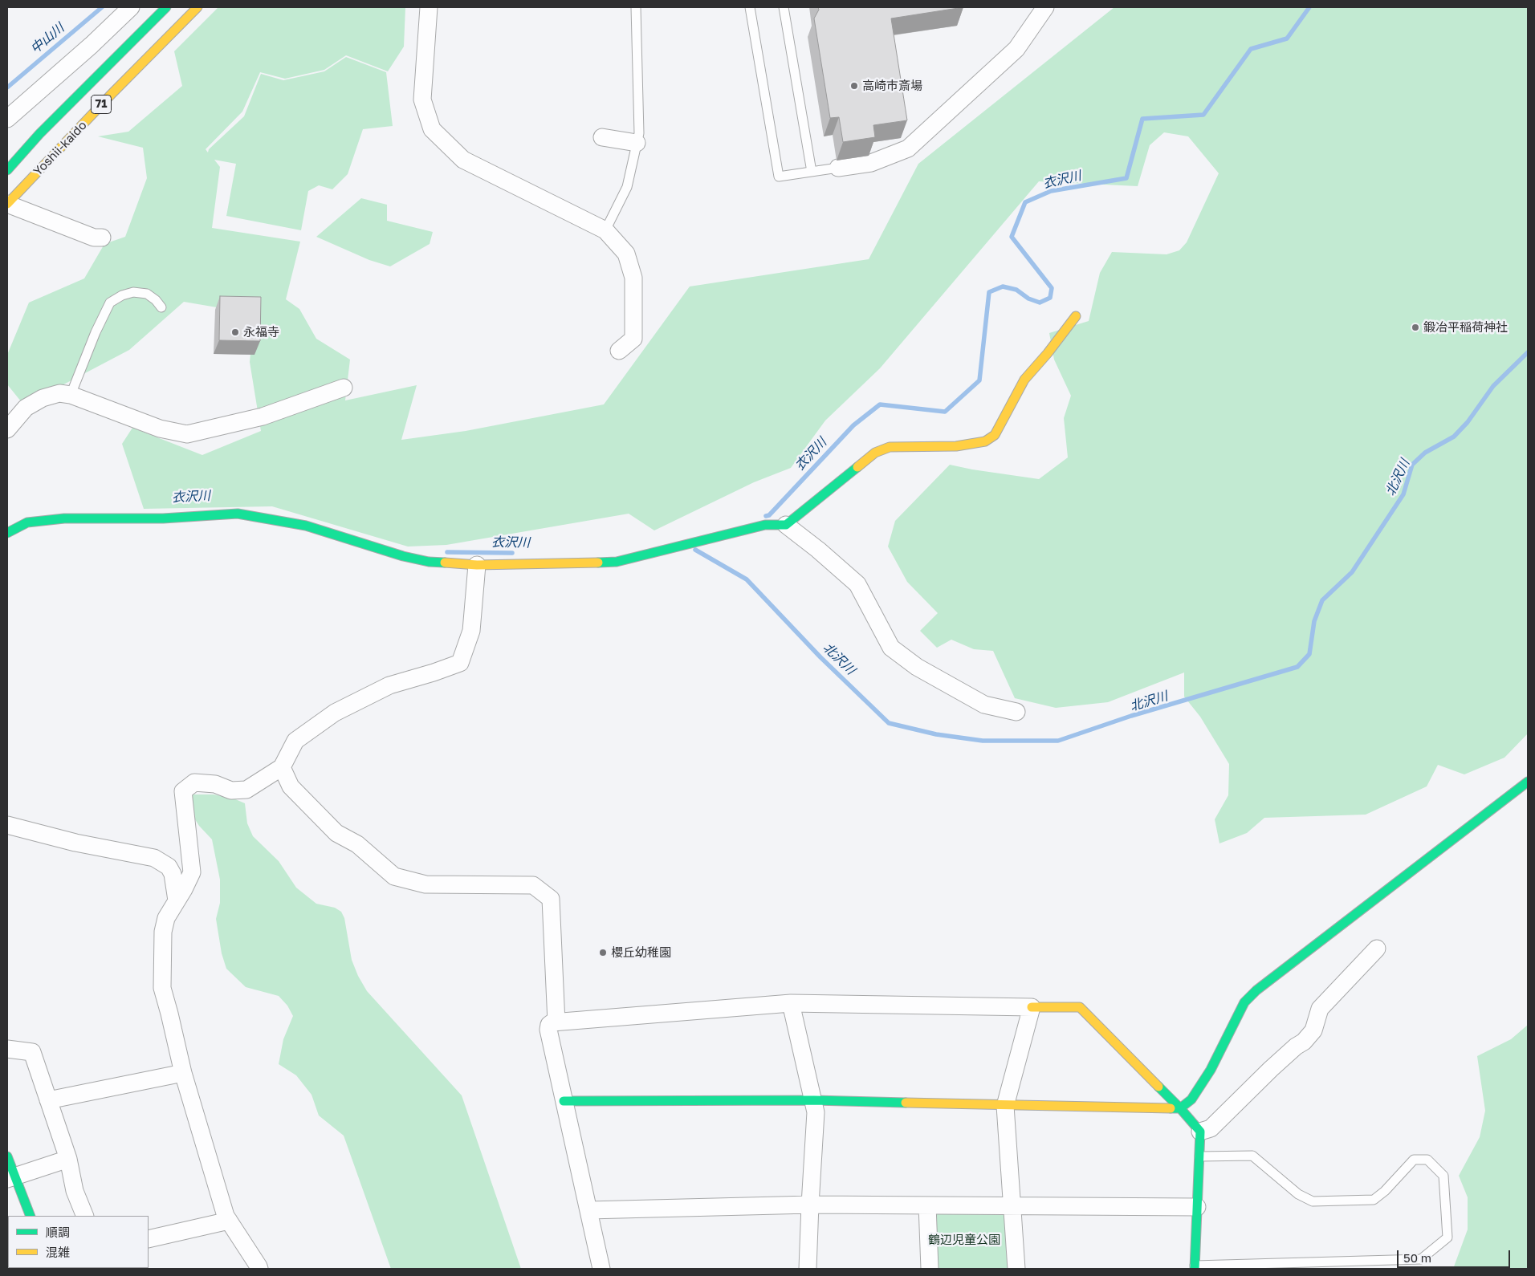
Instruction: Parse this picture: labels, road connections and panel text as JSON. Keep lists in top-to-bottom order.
{
  "streets": {
    "street": ["71", "Yoshii-kaido"]
  },
  "water": ["中山川", "衣沢川", "北沢川"],
  "parks": ["鶴辺児童公園"],
  "places": [
    "高崎市斎場",
    "鍛冶平稲荷神社",
    "永福寺",
    "櫻丘幼稚園"
  ],
  "legend": ["順調", "混雑"],
  "scale_bar": "50 m"
}
